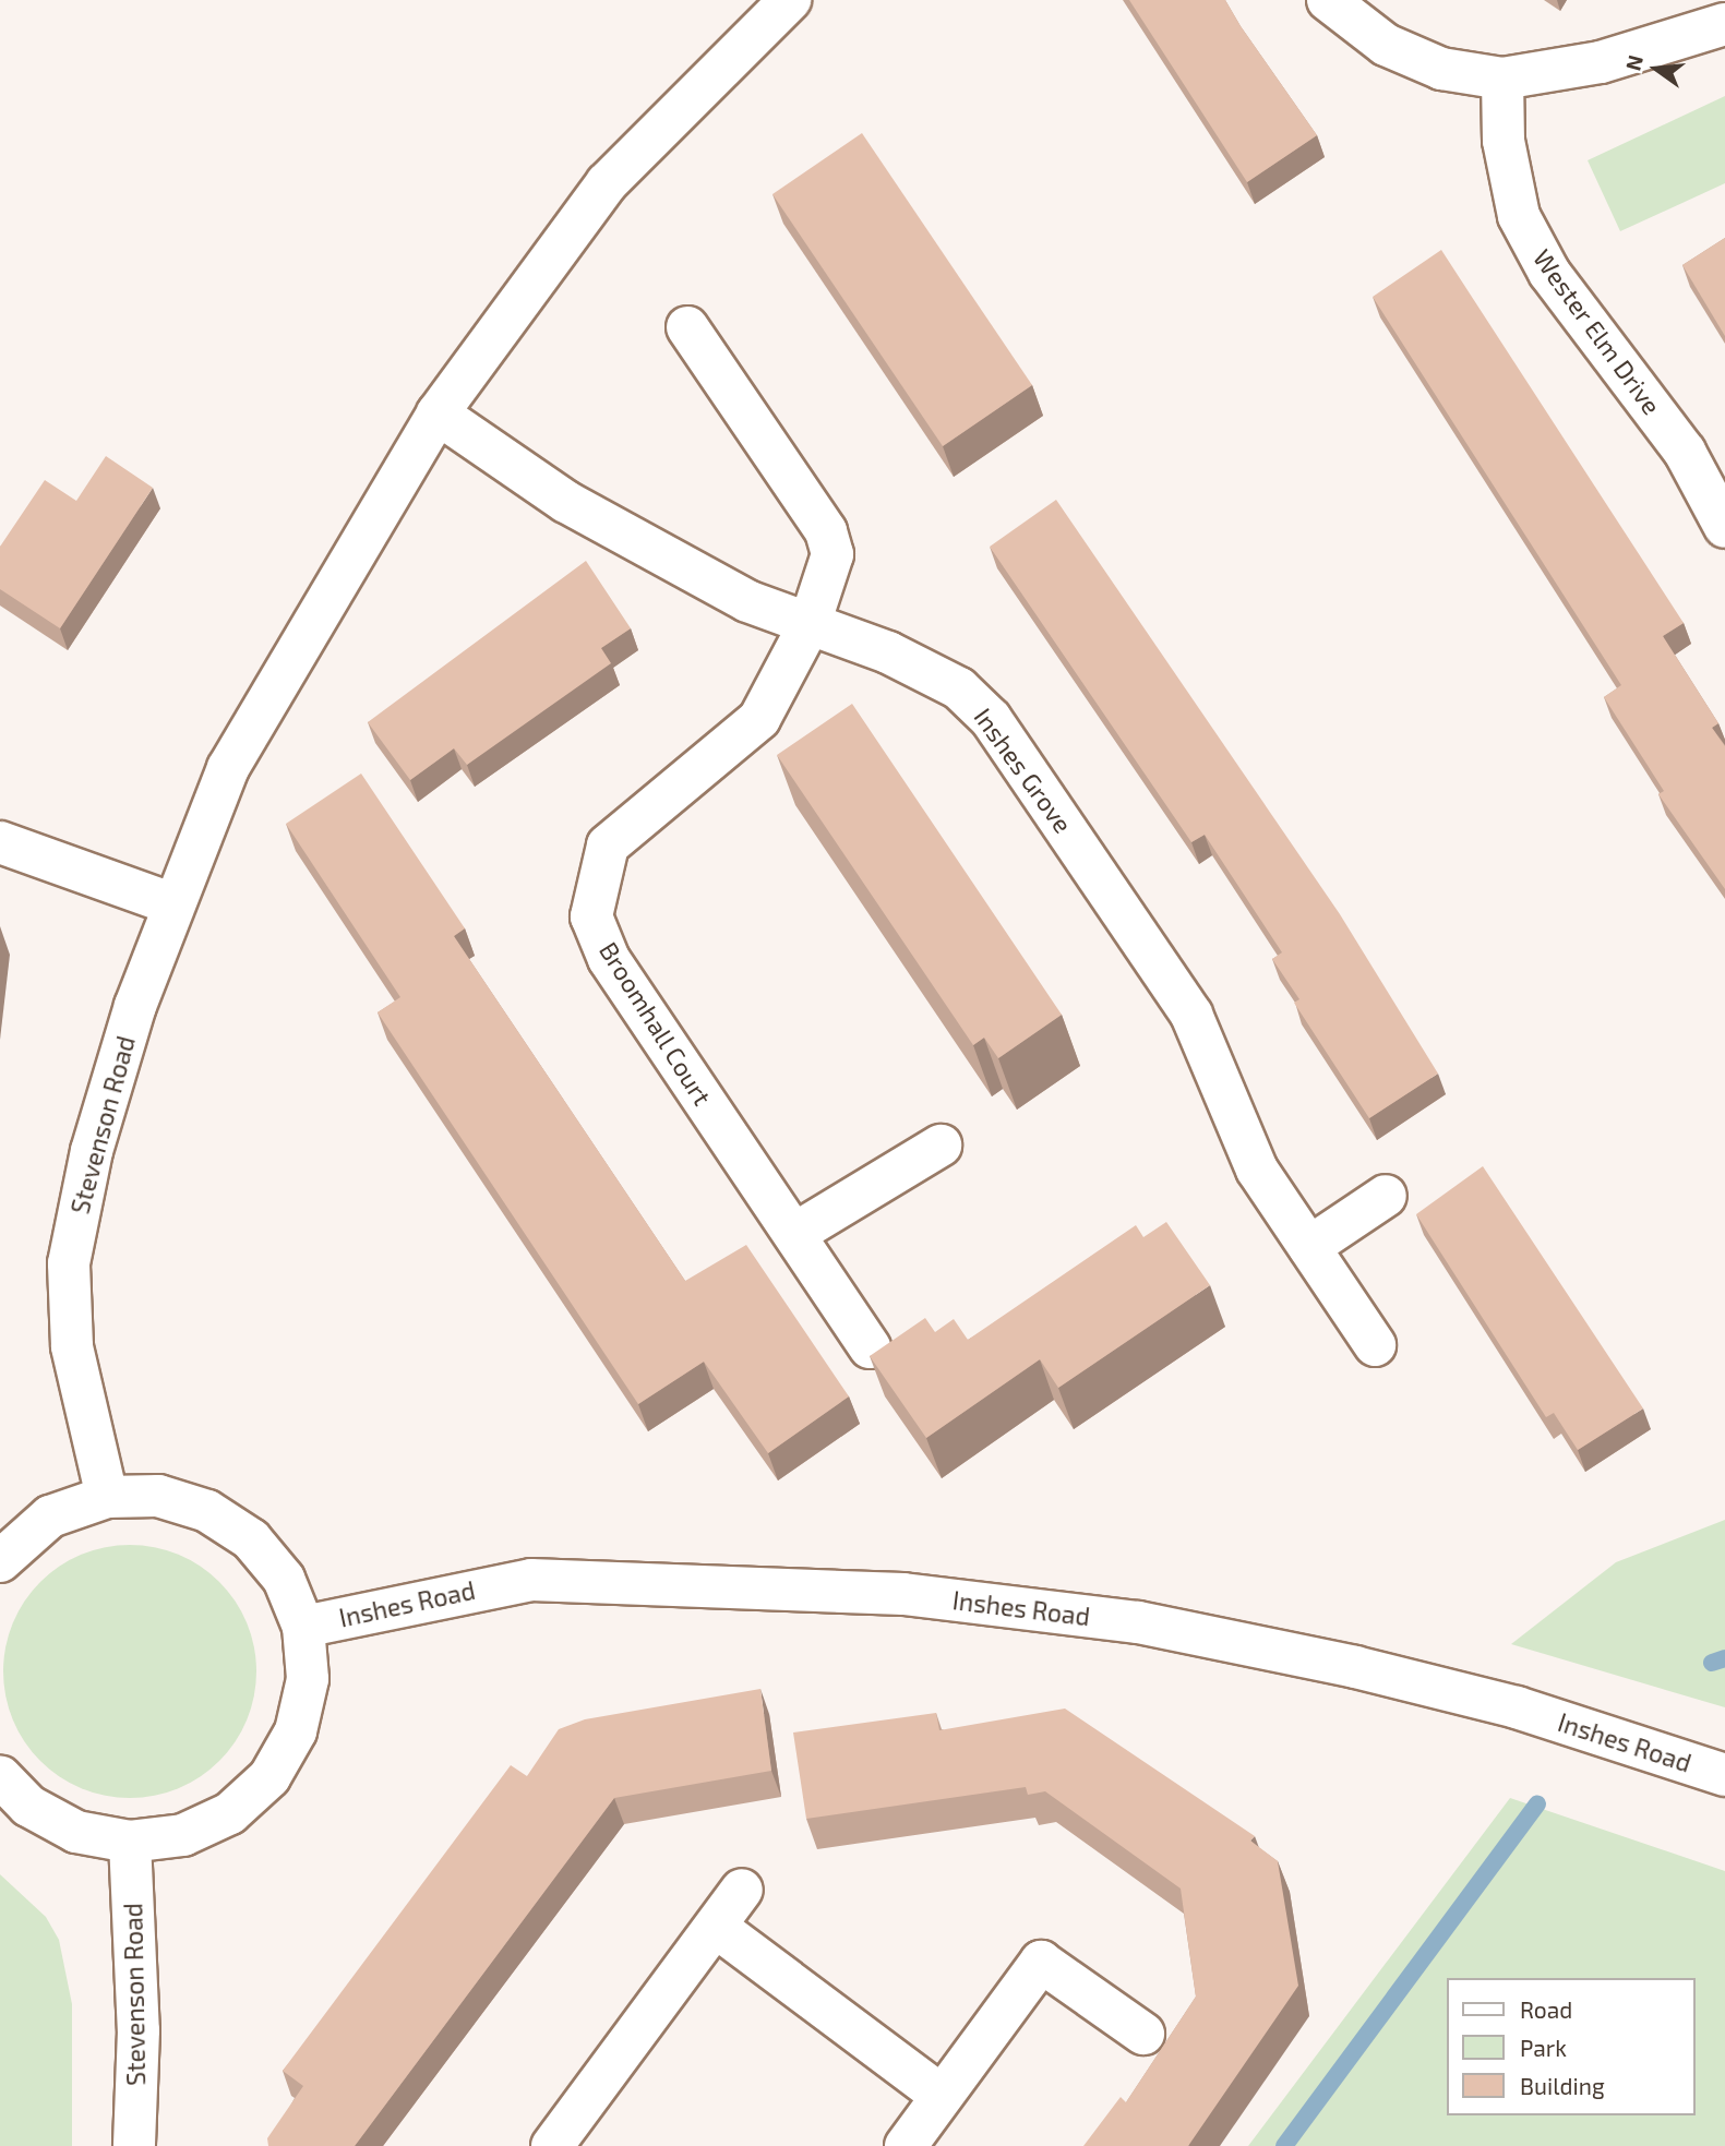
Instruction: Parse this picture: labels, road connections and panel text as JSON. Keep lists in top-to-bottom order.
{
  "streets": {
    "street": [
      "Wester Elm Drive",
      "Inshes Grove",
      "Broomhall Court",
      "Stevenson Road",
      "Inshes Road"
    ]
  },
  "crossings": [
    ["Inshes Grove", "Broomhall Court"],
    ["Inshes Grove", "Stevenson Road"],
    ["Stevenson Road", "Inshes Road"]
  ],
  "legend": ["Road", "Park", "Building"],
  "north": "left"
}
